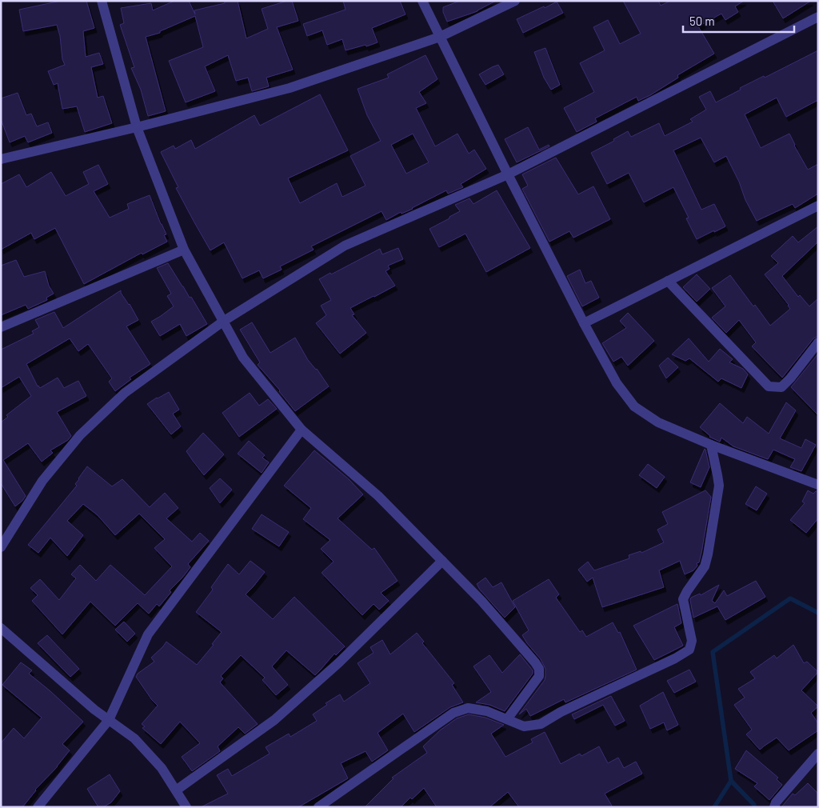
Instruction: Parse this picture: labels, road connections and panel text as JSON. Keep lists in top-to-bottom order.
{
  "scale_bar": "50 m"
}
